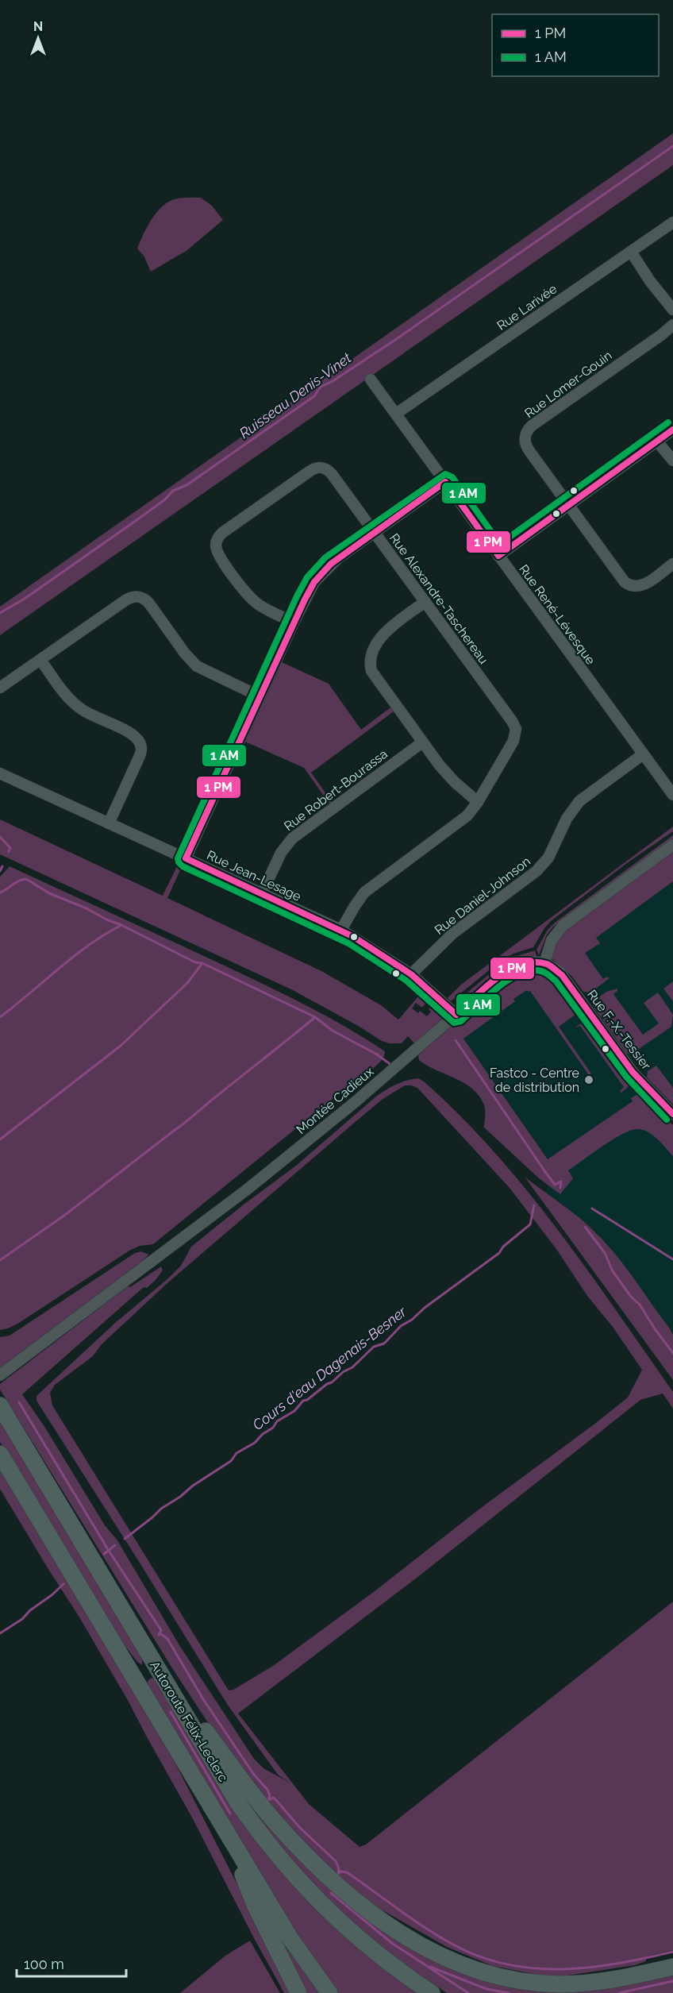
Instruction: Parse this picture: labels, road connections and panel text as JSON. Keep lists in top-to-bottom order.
{
  "streets": {
    "highway": ["Autoroute Félix-Leclerc"],
    "street": [
      "Rue Larivée",
      "Rue Lomer-Gouin",
      "Rue Alexandre-Taschereau",
      "Rue René-Lévesque",
      "Rue Robert-Bourassa",
      "Rue Jean-Lesage",
      "Rue Daniel-Johnson",
      "Rue F.-X.-Tessier",
      "Montée Cadieux"
    ]
  },
  "crossings": [
    ["Rue Larivée", "Rue René-Lévesque"],
    ["Rue Alexandre-Taschereau", "Rue Jean-Lesage"],
    ["Rue René-Lévesque", "Rue Daniel-Johnson"],
    ["Rue Robert-Bourassa", "Rue Jean-Lesage"],
    ["Rue Jean-Lesage", "Rue Daniel-Johnson"],
    ["Rue Jean-Lesage", "Montée Cadieux"],
    ["Rue F.-X.-Tessier", "Montée Cadieux"]
  ],
  "water": ["Ruisseau Denis-Vinet", "Cours d'eau Dagenais-Besner"],
  "places": ["Fastco - Centre de distribution"],
  "legend": ["1 PM", "1 AM"],
  "scale_bar": "100 m",
  "north": "top"
}
